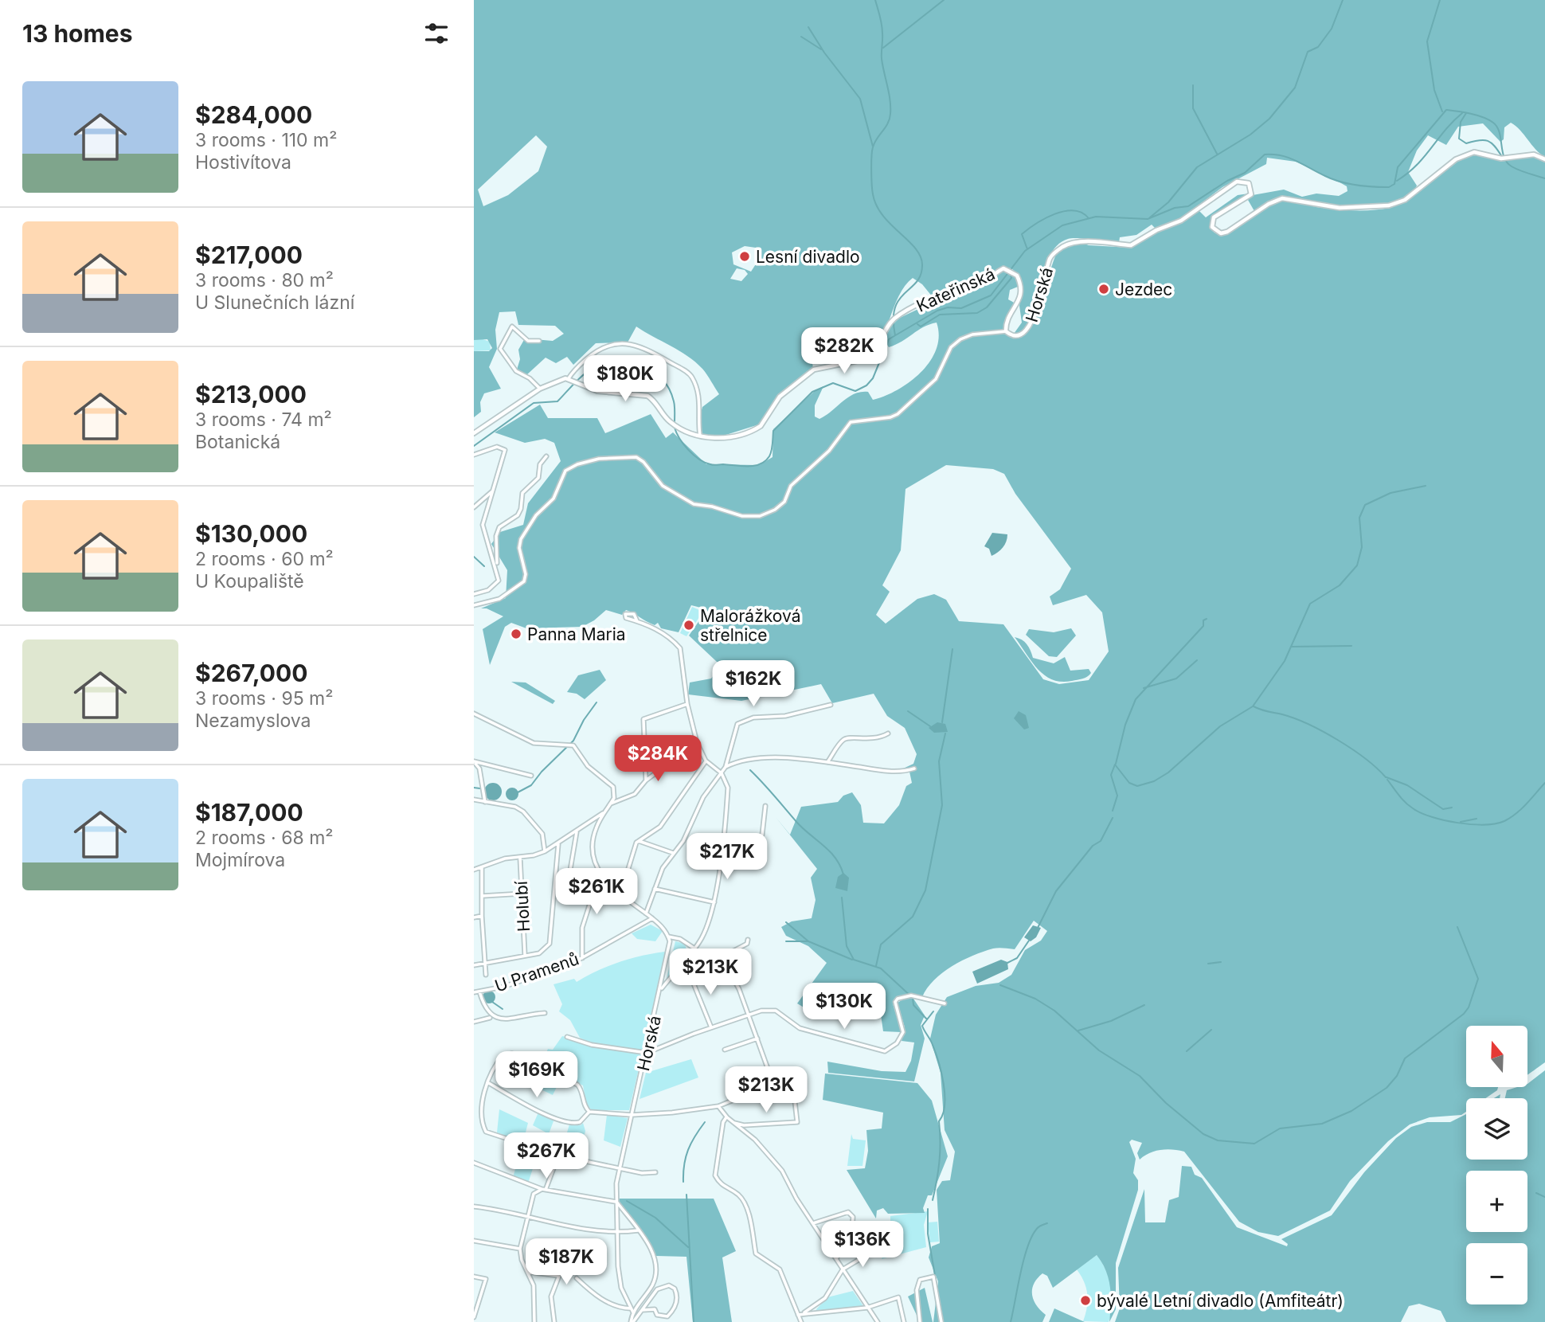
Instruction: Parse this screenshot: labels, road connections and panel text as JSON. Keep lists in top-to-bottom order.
{
  "streets": {
    "street": [
      "Kateřinská",
      "Horská",
      "Holubí",
      "U Pramenů"
    ]
  },
  "crossings": [
    ["Kateřinská", "Horská"]
  ],
  "places": [
    "Lesní divadlo",
    "Jezdec",
    "Malorážková střelnice",
    "Panna Maria",
    "bývalé Letní divadlo (Amfiteátr)"
  ],
  "north": "top",
  "page": {
    "heading": "13 homes",
    "list": [
      {
        "name": "$284,000",
        "note": "3 rooms · 110 m² · Hostivítova"
      },
      {
        "name": "$217,000",
        "note": "3 rooms · 80 m² · U Slunečních lázní"
      },
      {
        "name": "$213,000",
        "note": "3 rooms · 74 m² · Botanická"
      },
      {
        "name": "$130,000",
        "note": "2 rooms · 60 m² · U Koupaliště"
      },
      {
        "name": "$267,000",
        "note": "3 rooms · 95 m² · Nezamyslova"
      },
      {
        "name": "$187,000",
        "note": "2 rooms · 68 m² · Mojmírova"
      }
    ],
    "price": [
      "$282K",
      "$180K",
      "$162K",
      "$284K",
      "$217K",
      "$261K",
      "$213K",
      "$130K",
      "$169K",
      "$213K",
      "$267K",
      "$136K",
      "$187K"
    ],
    "map_buttons": ["+", "−"]
  }
}
